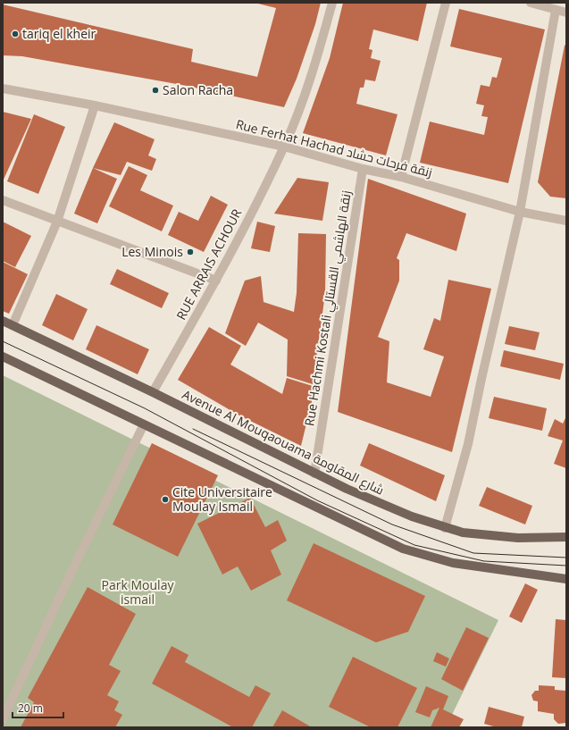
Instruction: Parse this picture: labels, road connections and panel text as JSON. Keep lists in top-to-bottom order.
{
  "streets": {
    "main road": ["Avenue Al Mouqaouama شارع المقاومة"],
    "street": ["Rue Ferhat Hachad زنقة فرحات حشاد", "RUE ARRAIS ACHOUR", "Rue Hachmi Kostali زنقة الهاشمي القستالي"]
  },
  "crossings": [
    ["Rue Ferhat Hachad زنقة فرحات حشاد", "RUE ARRAIS ACHOUR"],
    ["Rue Ferhat Hachad زنقة فرحات حشاد", "Rue Hachmi Kostali زنقة الهاشمي القستالي"],
    ["RUE ARRAIS ACHOUR", "Avenue Al Mouqaouama شارع المقاومة"],
    ["Rue Hachmi Kostali زنقة الهاشمي القستالي", "Avenue Al Mouqaouama شارع المقاومة"]
  ],
  "parks": ["Park Moulay ismail"],
  "places": [
    "tariq el kheir",
    "Salon Racha",
    "Les Minois",
    "Cite Universitaire Moulay Ismail"
  ],
  "scale_bar": "20 m"
}
